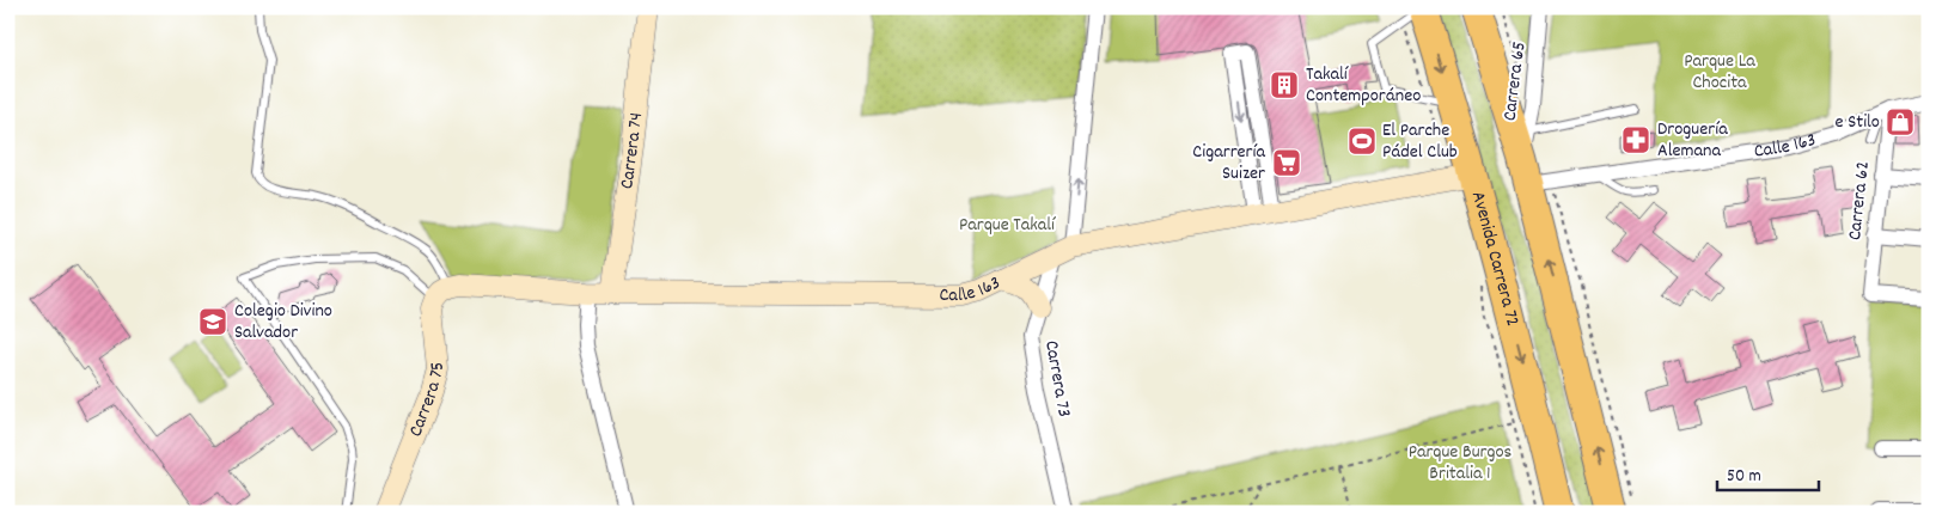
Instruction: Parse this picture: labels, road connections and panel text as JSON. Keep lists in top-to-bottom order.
{
  "streets": {
    "highway": ["Avenida Carrera 72"],
    "street": [
      "Carrera 65",
      "Calle 163",
      "Carrera 74",
      "Carrera 62",
      "Carrera 73",
      "Carrera 75"
    ]
  },
  "crossings": [
    ["Carrera 65", "Calle 163"],
    ["Calle 163", "Carrera 74"],
    ["Calle 163", "Carrera 62"],
    ["Calle 163", "Avenida Carrera 72"],
    ["Calle 163", "Carrera 73"],
    ["Calle 163", "Carrera 75"]
  ],
  "one_way": ["Carrera 73"],
  "parks": ["Parque La Chocita", "Parque Takalí", "Parque Burgos Britalia 1"],
  "places": {
    "building": ["Takalí Contemporáneo"],
    "shop": ["e Stilo"],
    "pharmacy": ["Droguería Alemana"],
    "sports": ["El Parche Pádel Club"],
    "supermarket": ["Cigarrería Suizer"],
    "school or university": ["Colegio Divino Salvador"]
  },
  "scale_bar": "50 m"
}
